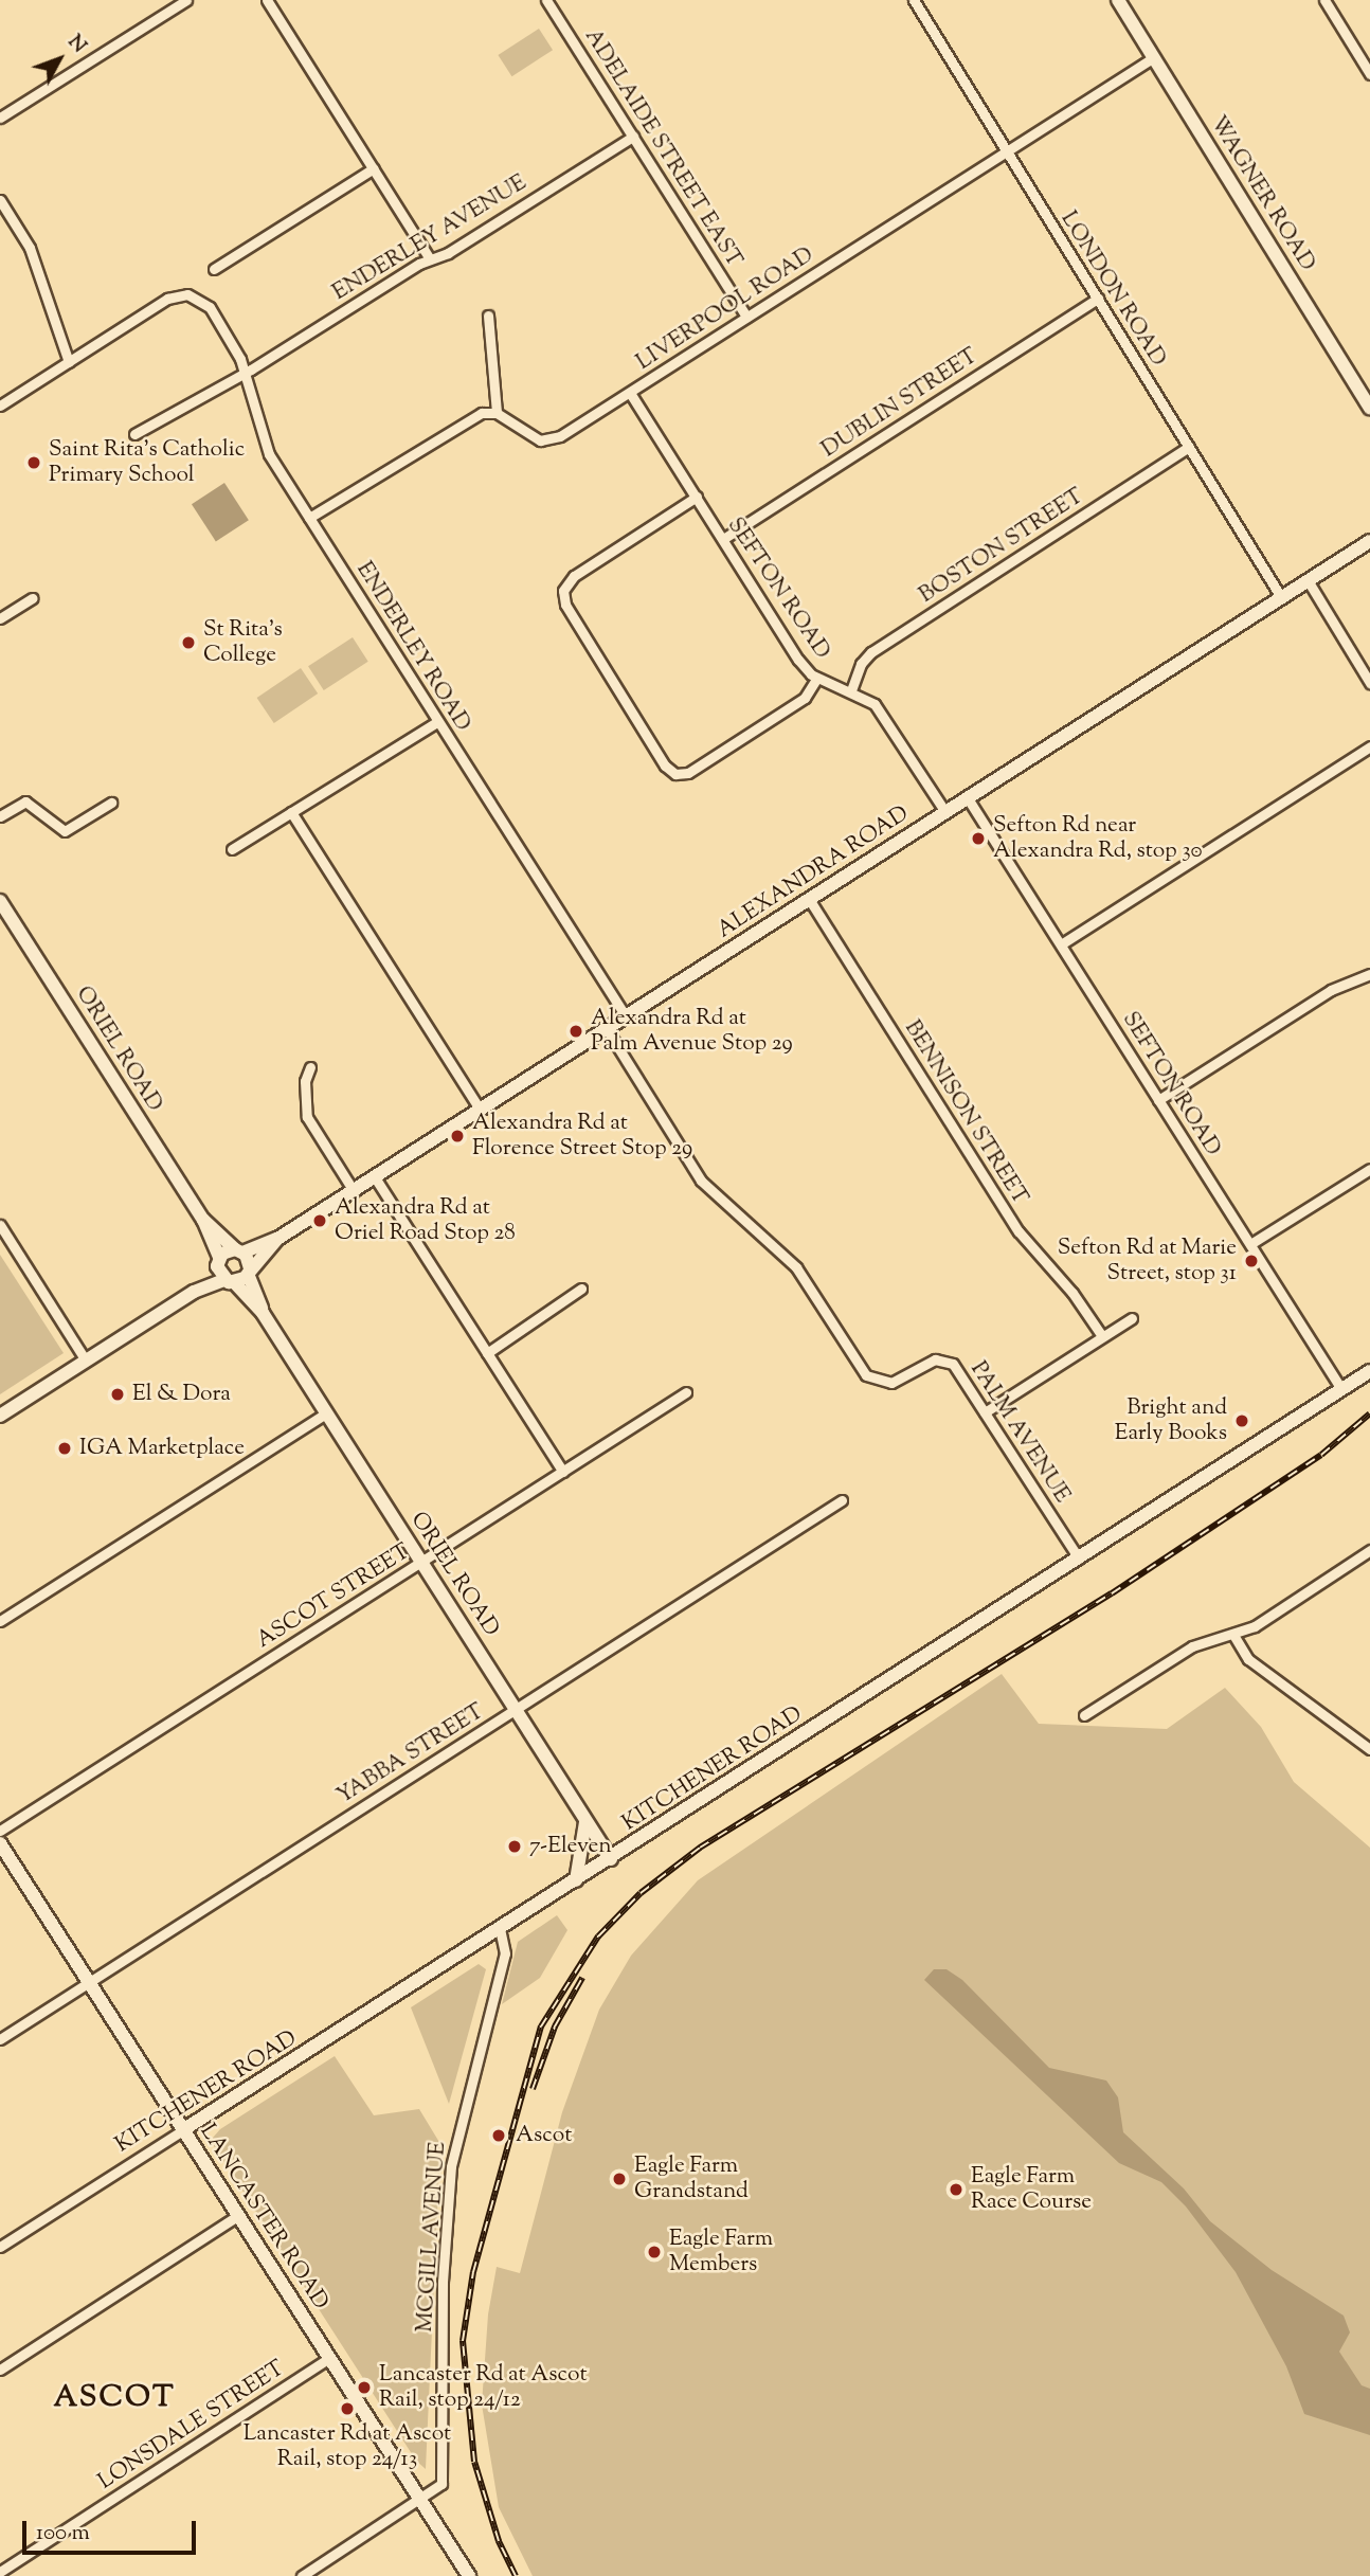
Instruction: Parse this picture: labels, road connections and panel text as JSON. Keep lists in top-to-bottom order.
{
  "streets": {
    "street": [
      "ADELAIDE STREET EAST",
      "WAGNER ROAD",
      "ENDERLEY AVENUE",
      "LONDON ROAD",
      "LIVERPOOL ROAD",
      "DUBLIN STREET",
      "BOSTON STREET",
      "SEFTON ROAD",
      "ENDERLEY ROAD",
      "ALEXANDRA ROAD",
      "ORIEL ROAD",
      "BENNISON STREET",
      "PALM AVENUE",
      "ASCOT STREET",
      "YABBA STREET",
      "KITCHENER ROAD",
      "LANCASTER ROAD",
      "MCGILL AVENUE",
      "LONSDALE STREET"
    ]
  },
  "crossings": [
    ["ADELAIDE STREET EAST", "ENDERLEY AVENUE"],
    ["ADELAIDE STREET EAST", "LIVERPOOL ROAD"],
    ["WAGNER ROAD", "LIVERPOOL ROAD"],
    ["ENDERLEY AVENUE", "ENDERLEY ROAD"],
    ["LONDON ROAD", "LIVERPOOL ROAD"],
    ["LONDON ROAD", "DUBLIN STREET"],
    ["LONDON ROAD", "BOSTON STREET"],
    ["LONDON ROAD", "ALEXANDRA ROAD"],
    ["LIVERPOOL ROAD", "SEFTON ROAD"],
    ["DUBLIN STREET", "SEFTON ROAD"],
    ["BOSTON STREET", "SEFTON ROAD"],
    ["SEFTON ROAD", "ALEXANDRA ROAD"],
    ["SEFTON ROAD", "KITCHENER ROAD"],
    ["ENDERLEY ROAD", "ALEXANDRA ROAD"],
    ["ALEXANDRA ROAD", "ORIEL ROAD"],
    ["ALEXANDRA ROAD", "BENNISON STREET"],
    ["ALEXANDRA ROAD", "PALM AVENUE"],
    ["ORIEL ROAD", "ASCOT STREET"],
    ["ORIEL ROAD", "YABBA STREET"],
    ["ORIEL ROAD", "KITCHENER ROAD"],
    ["PALM AVENUE", "KITCHENER ROAD"],
    ["YABBA STREET", "LANCASTER ROAD"],
    ["KITCHENER ROAD", "LANCASTER ROAD"],
    ["KITCHENER ROAD", "MCGILL AVENUE"],
    ["LANCASTER ROAD", "MCGILL AVENUE"],
    ["LANCASTER ROAD", "LONSDALE STREET"]
  ],
  "districts": ["ASCOT"],
  "places": [
    "Saint Rita's Catholic Primary School",
    "St Rita's College",
    "Sefton Rd near Alexandra Rd, stop 30",
    "Alexandra Rd at Palm Avenue Stop 29",
    "Alexandra Rd at Florence Street Stop 29",
    "Alexandra Rd at Oriel Road Stop 28",
    "Sefton Rd at Marie Street, stop 31",
    "El & Dora",
    "Bright and Early Books",
    "IGA Marketplace",
    "7-Eleven",
    "Ascot",
    "Eagle Farm Grandstand",
    "Eagle Farm Race Course",
    "Eagle Farm Members",
    "Lancaster Rd at Ascot Rail, stop 24/12",
    "Lancaster Rd at Ascot Rail, stop 24/13"
  ],
  "scale_bar": "100 m",
  "north": "top right"
}
